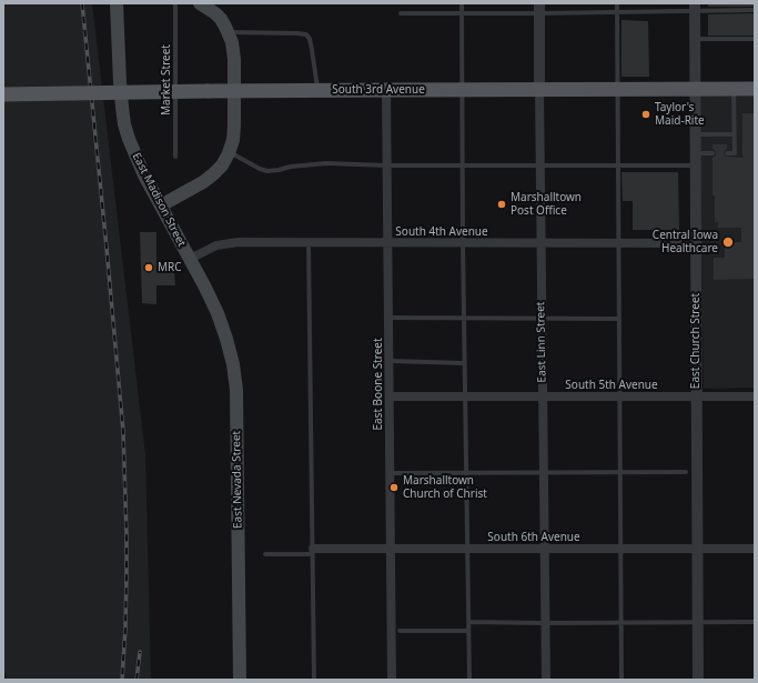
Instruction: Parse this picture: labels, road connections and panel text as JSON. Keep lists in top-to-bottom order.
{
  "streets": {
    "main road": ["South 3rd Avenue", "East Madison Street", "East Nevada Street"],
    "street": [
      "South 4th Avenue",
      "East Church Street",
      "East Linn Street",
      "East Boone Street",
      "South 5th Avenue",
      "South 6th Avenue"
    ],
    "lane": ["Market Street"]
  },
  "crossings": [
    ["South 3rd Avenue", "East Church Street"],
    ["South 3rd Avenue", "East Linn Street"],
    ["South 3rd Avenue", "East Boone Street"],
    ["East Madison Street", "South 4th Avenue"],
    ["East Madison Street", "East Nevada Street"],
    ["South 4th Avenue", "East Church Street"],
    ["South 4th Avenue", "East Linn Street"],
    ["South 4th Avenue", "East Boone Street"],
    ["East Church Street", "South 5th Avenue"],
    ["East Church Street", "South 6th Avenue"],
    ["East Linn Street", "South 5th Avenue"],
    ["East Linn Street", "South 6th Avenue"],
    ["East Boone Street", "South 5th Avenue"],
    ["East Boone Street", "South 6th Avenue"]
  ],
  "places": [
    "Taylor's Maid-Rite",
    "Marshalltown Post Office",
    "Central Iowa Healthcare",
    "MRC",
    "Marshalltown Church of Christ"
  ]
}
